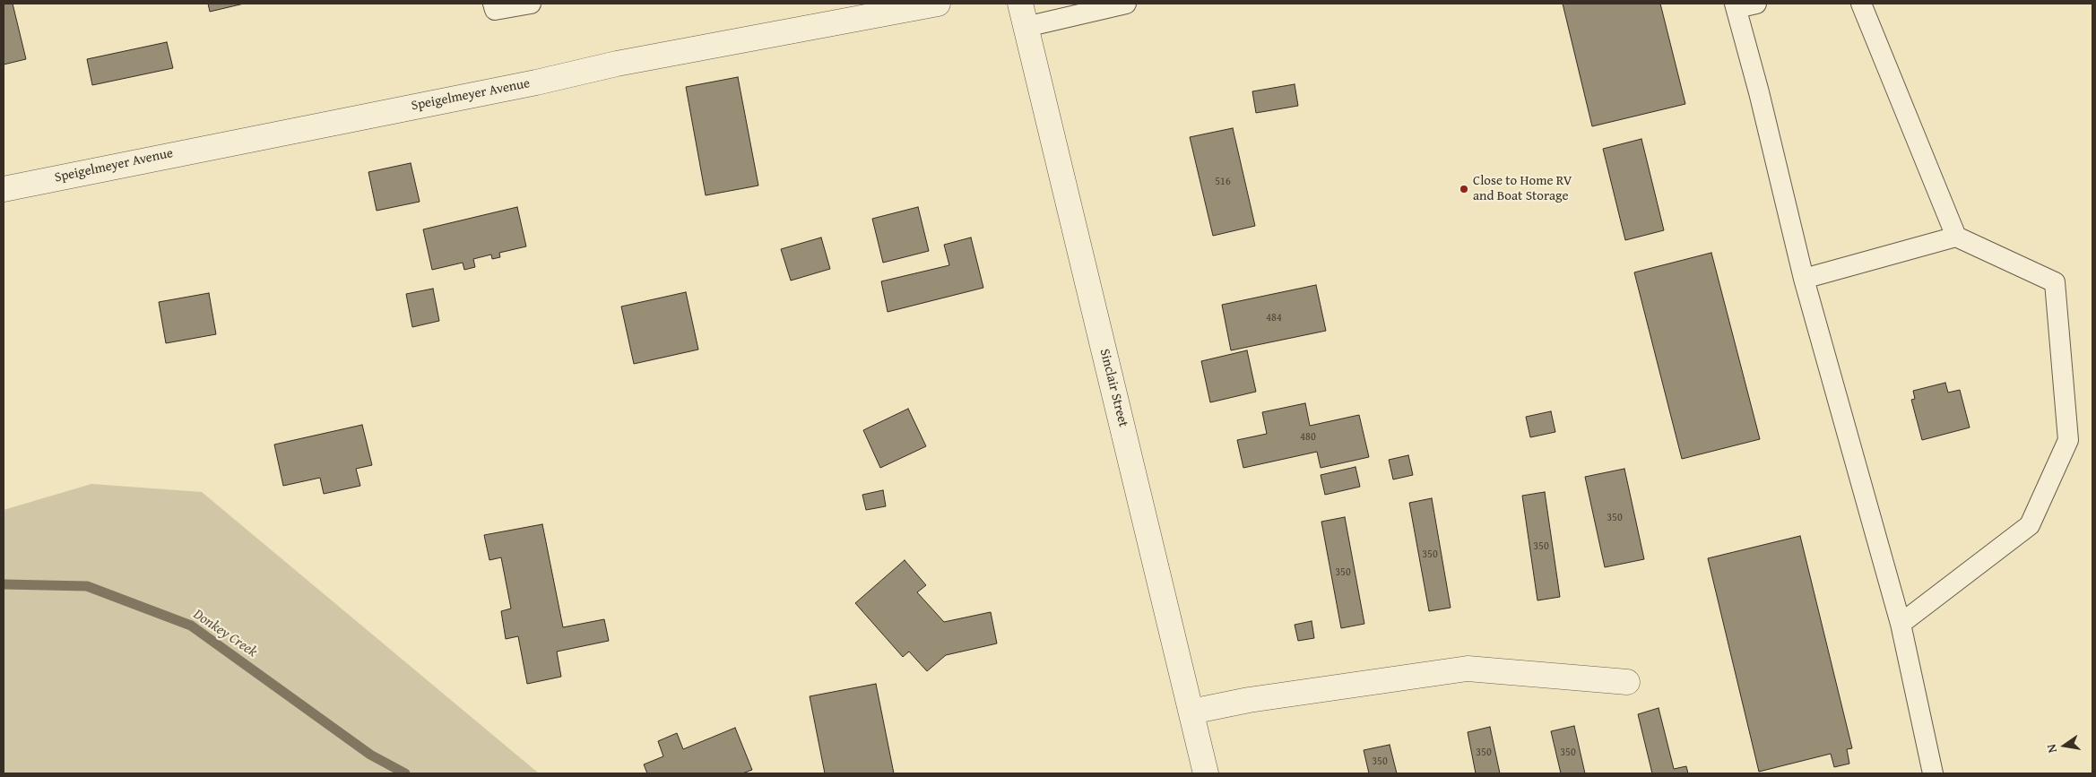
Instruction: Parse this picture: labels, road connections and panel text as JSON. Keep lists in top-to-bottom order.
{
  "streets": {
    "street": ["Speigelmeyer Avenue", "Sinclair Street"]
  },
  "water": ["Donkey Creek"],
  "places": ["Close to Home RV and Boat Storage"],
  "house_numbers": [
    "516",
    "484",
    "480",
    "350",
    "350",
    "350",
    "350",
    "350",
    "350",
    "350"
  ],
  "north": "left"
}
